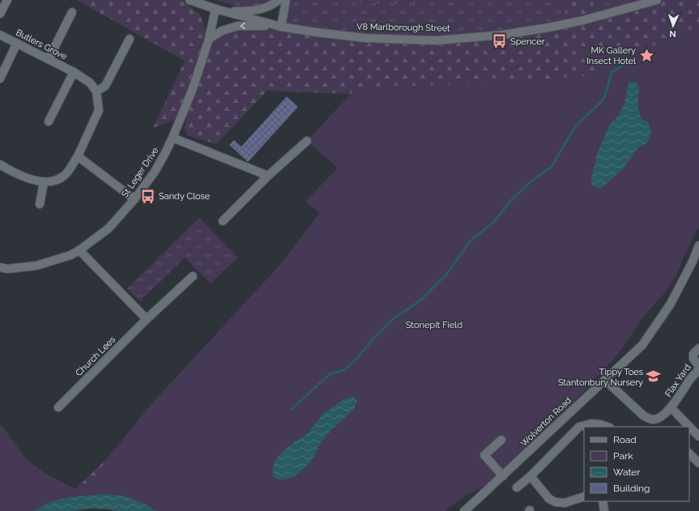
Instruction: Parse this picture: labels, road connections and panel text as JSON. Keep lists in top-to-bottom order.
{
  "streets": {
    "street": [
      "V8 Marlborough Street",
      "Butlers Grove",
      "St Leger Drive",
      "Church Lees",
      "Flax Yard",
      "Wolverton Road"
    ]
  },
  "crossings": [
    ["V8 Marlborough Street", "St Leger Drive"],
    ["Flax Yard", "Wolverton Road"]
  ],
  "parks": ["Stonepit Field"],
  "places": {
    "bus stop": ["Spencer", "Sandy Close"],
    "place": ["MK Gallery Insect Hotel"],
    "school or university": ["Tippy Toes Stantonbury Nursery"]
  },
  "legend": [
    "Road",
    "Park",
    "Water",
    "Building"
  ],
  "north": "bottom"
}
